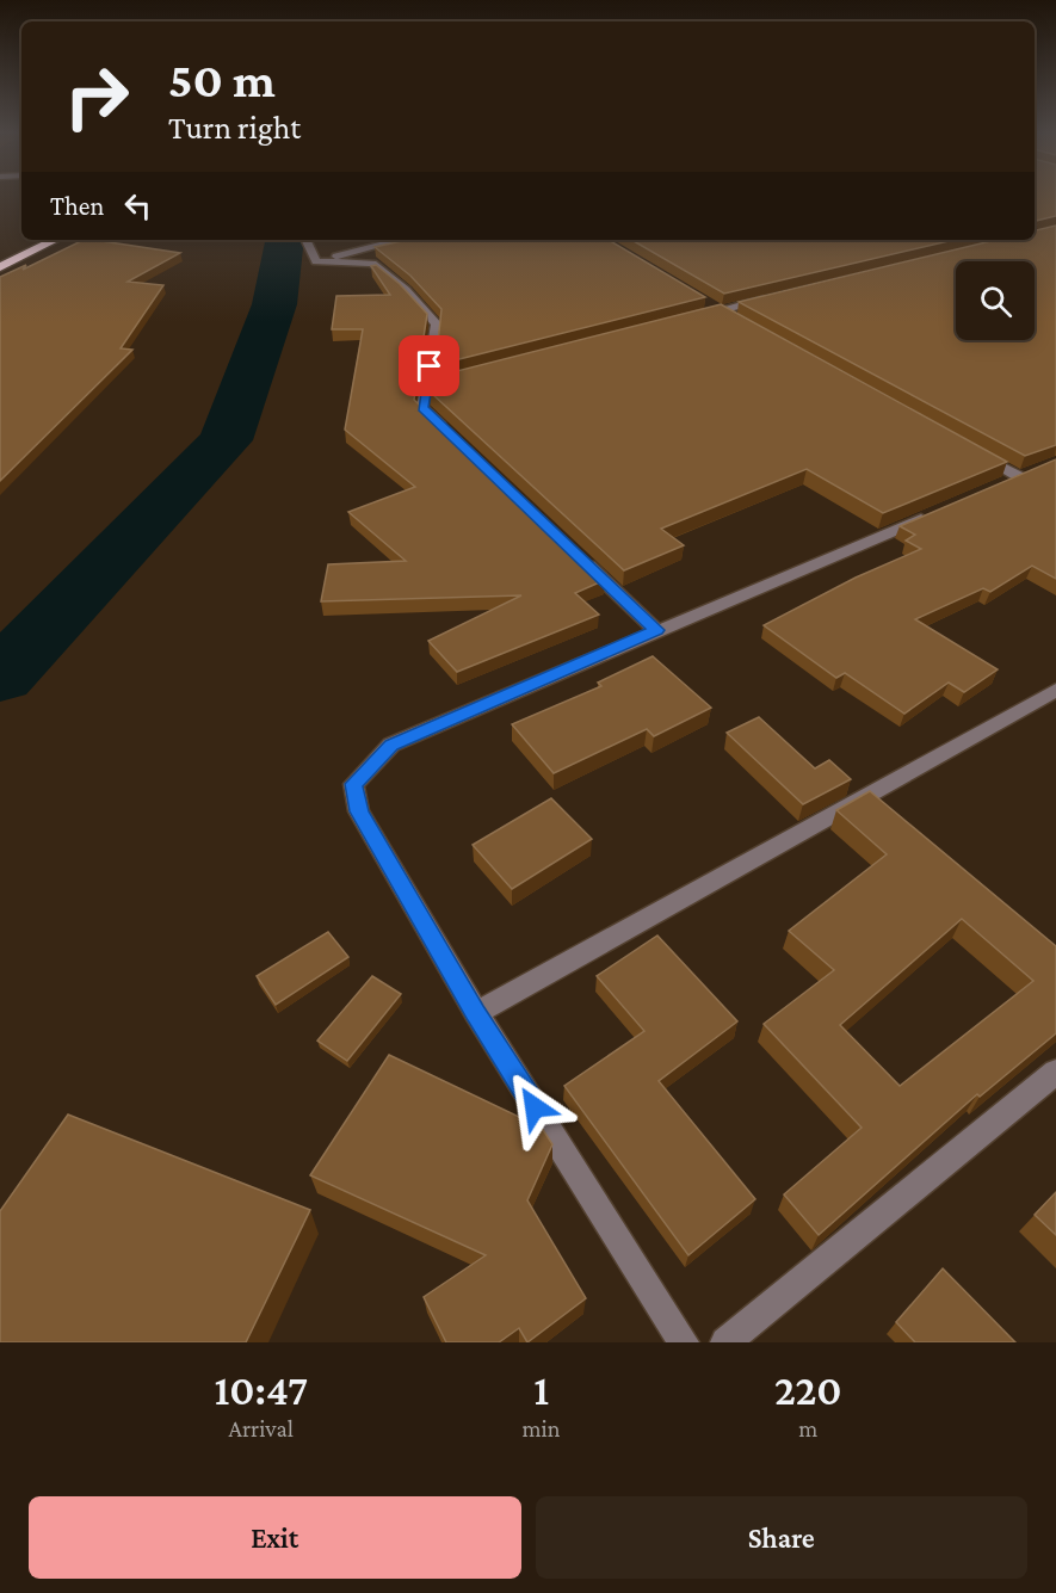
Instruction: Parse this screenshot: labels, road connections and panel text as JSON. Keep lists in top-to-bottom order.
{
  "page": {
    "turn": ["50 m", "Turn right"],
    "then": "Then",
    "eta": [
      "10:47",
      "Arrival",
      "1",
      "min",
      "220",
      "m"
    ],
    "buttons": ["Exit", "Share"]
  }
}
